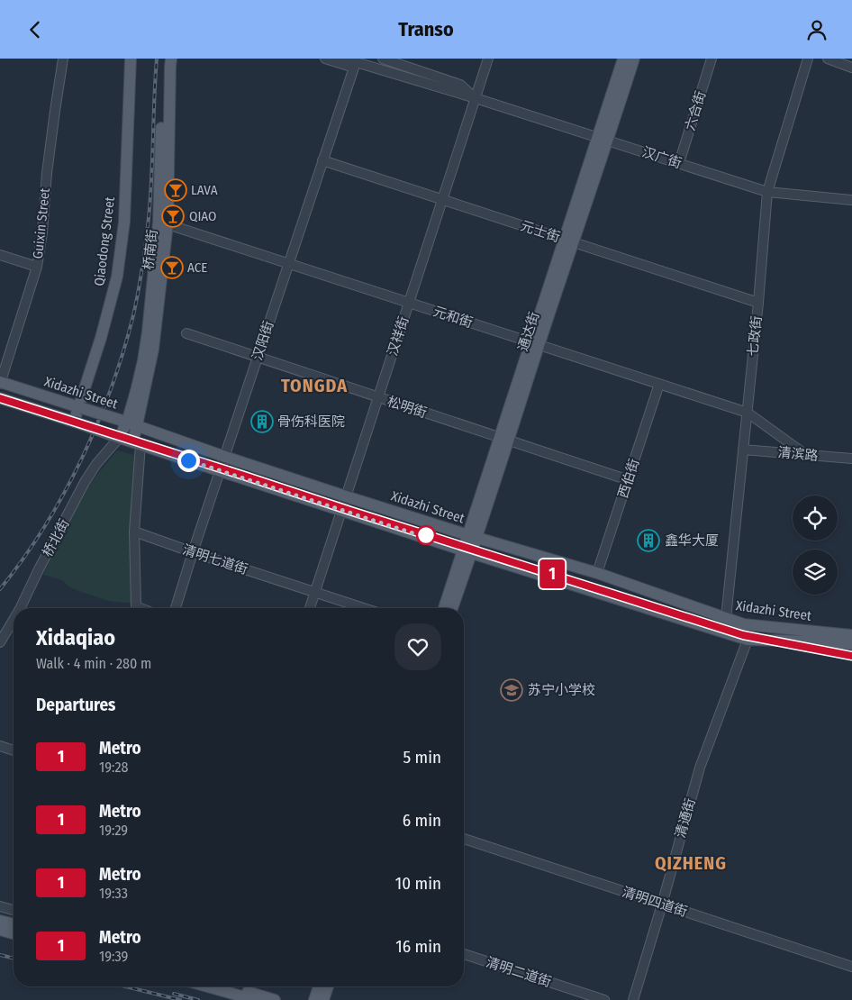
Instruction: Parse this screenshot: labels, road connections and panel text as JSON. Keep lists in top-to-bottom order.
{
  "streets": {
    "main road": [
      "Qiaodong Street",
      "桥南街",
      "通达街",
      "Xidazhi Street"
    ],
    "street": [
      "六合街",
      "汉广街",
      "Guixin Street",
      "元士街",
      "元和街",
      "汉祥街",
      "七政街",
      "汉阳街",
      "松明街",
      "清滨路",
      "西伯街",
      "桥北街",
      "清明七道街",
      "清通街",
      "清明四道街",
      "清明二道街"
    ]
  },
  "crossings": [
    ["六合街", "汉广街"],
    ["汉广街", "通达街"],
    ["汉广街", "汉祥街"],
    ["汉广街", "七政街"],
    ["汉广街", "汉阳街"],
    ["Guixin Street", "Xidazhi Street"],
    ["元士街", "通达街"],
    ["元士街", "汉祥街"],
    ["元士街", "七政街"],
    ["元士街", "汉阳街"],
    ["Qiaodong Street", "Xidazhi Street"],
    ["桥南街", "元和街"],
    ["桥南街", "Xidazhi Street"],
    ["桥南街", "桥北街"],
    ["元和街", "通达街"],
    ["元和街", "汉祥街"],
    ["元和街", "七政街"],
    ["元和街", "汉阳街"],
    ["元和街", "清滨路"],
    ["元和街", "西伯街"],
    ["通达街", "Xidazhi Street"],
    ["通达街", "松明街"],
    ["汉祥街", "Xidazhi Street"],
    ["汉祥街", "松明街"],
    ["汉祥街", "清明七道街"],
    ["七政街", "Xidazhi Street"],
    ["七政街", "清滨路"],
    ["汉阳街", "Xidazhi Street"],
    ["汉阳街", "松明街"],
    ["汉阳街", "清明七道街"],
    ["Xidazhi Street", "西伯街"],
    ["Xidazhi Street", "桥北街"],
    ["Xidazhi Street", "清通街"],
    ["松明街", "西伯街"],
    ["清通街", "清明四道街"]
  ],
  "districts": ["TONGDA", "QIZHENG"],
  "places": {
    "bar": ["LAVA", "QIAO", "ACE"],
    "building": ["骨伤科医院", "鑫华大厦"],
    "school or university": ["苏宁小学校"]
  },
  "lines": ["metro line 1"],
  "page": {
    "header": "Transo",
    "on_map": "1",
    "heading": [
      ["Xidaqiao", "Walk · 4 min · 280 m"],
      "Departures"
    ],
    "list": [
      {
        "mark": "1",
        "name": "Metro",
        "note": "19:28",
        "value": "5 min"
      },
      {
        "mark": "1",
        "name": "Metro",
        "note": "19:29",
        "value": "6 min"
      },
      {
        "mark": "1",
        "name": "Metro",
        "note": "19:33",
        "value": "10 min"
      },
      {
        "mark": "1",
        "name": "Metro",
        "note": "19:39",
        "value": "16 min"
      }
    ]
  }
}
